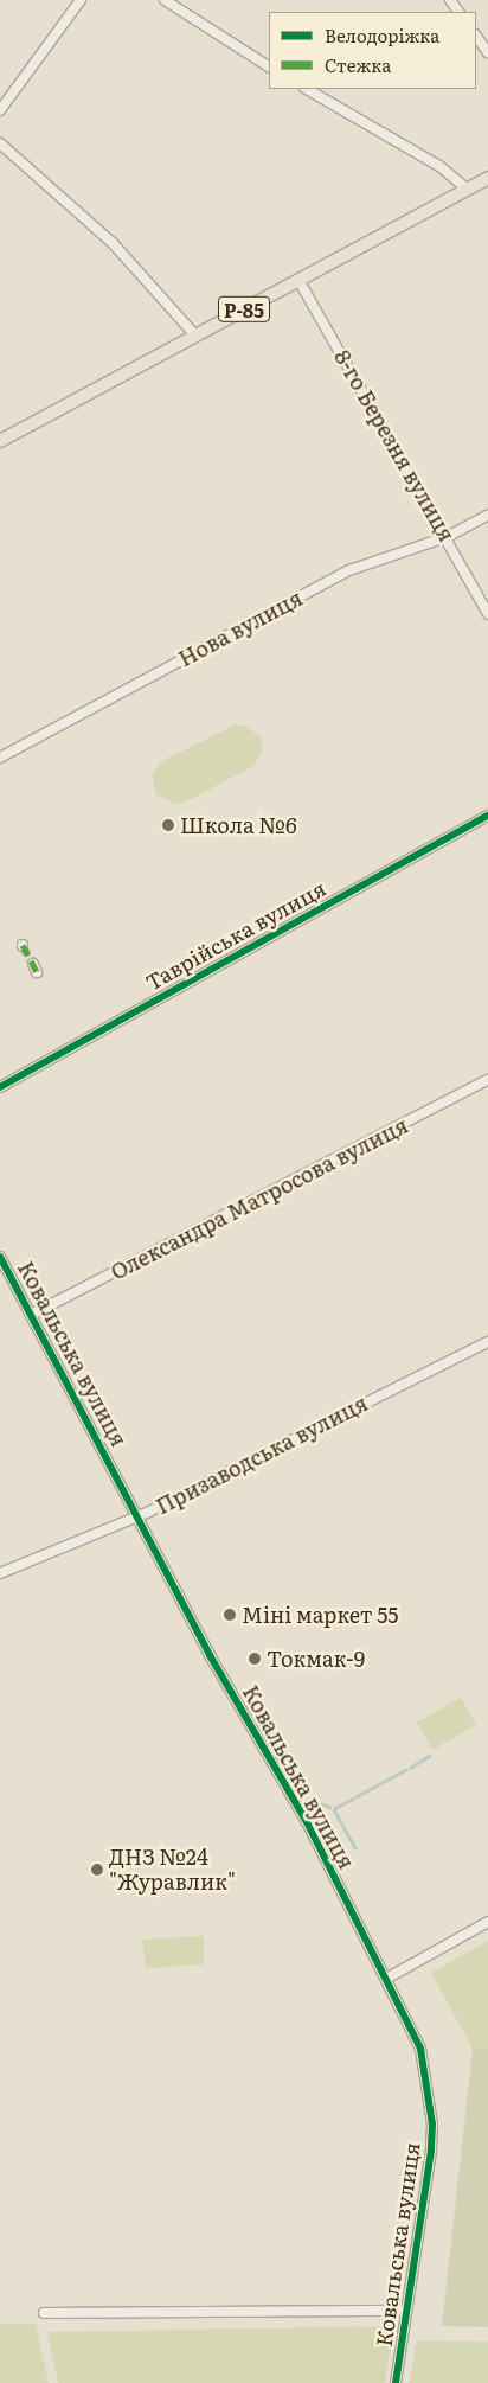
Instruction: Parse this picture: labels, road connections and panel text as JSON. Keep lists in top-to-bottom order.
{
  "streets": {
    "main road": ["Р-85"],
    "street": [
      "8-го Березня вулиця",
      "Нова вулиця",
      "Таврійська вулиця",
      "Олександра Матросова вулиця",
      "Ковальська вулиця",
      "Призаводська вулиця"
    ]
  },
  "crossings": [
    ["Р-85", "8-го Березня вулиця"],
    ["8-го Березня вулиця", "Нова вулиця"],
    ["Олександра Матросова вулиця", "Ковальська вулиця"],
    ["Ковальська вулиця", "Призаводська вулиця"]
  ],
  "places": [
    "Школа №6",
    "Міні маркет 55",
    "Токмак-9",
    "ДНЗ №24 \"Журавлик\""
  ],
  "legend": ["Велодоріжка", "Стежка"]
}
